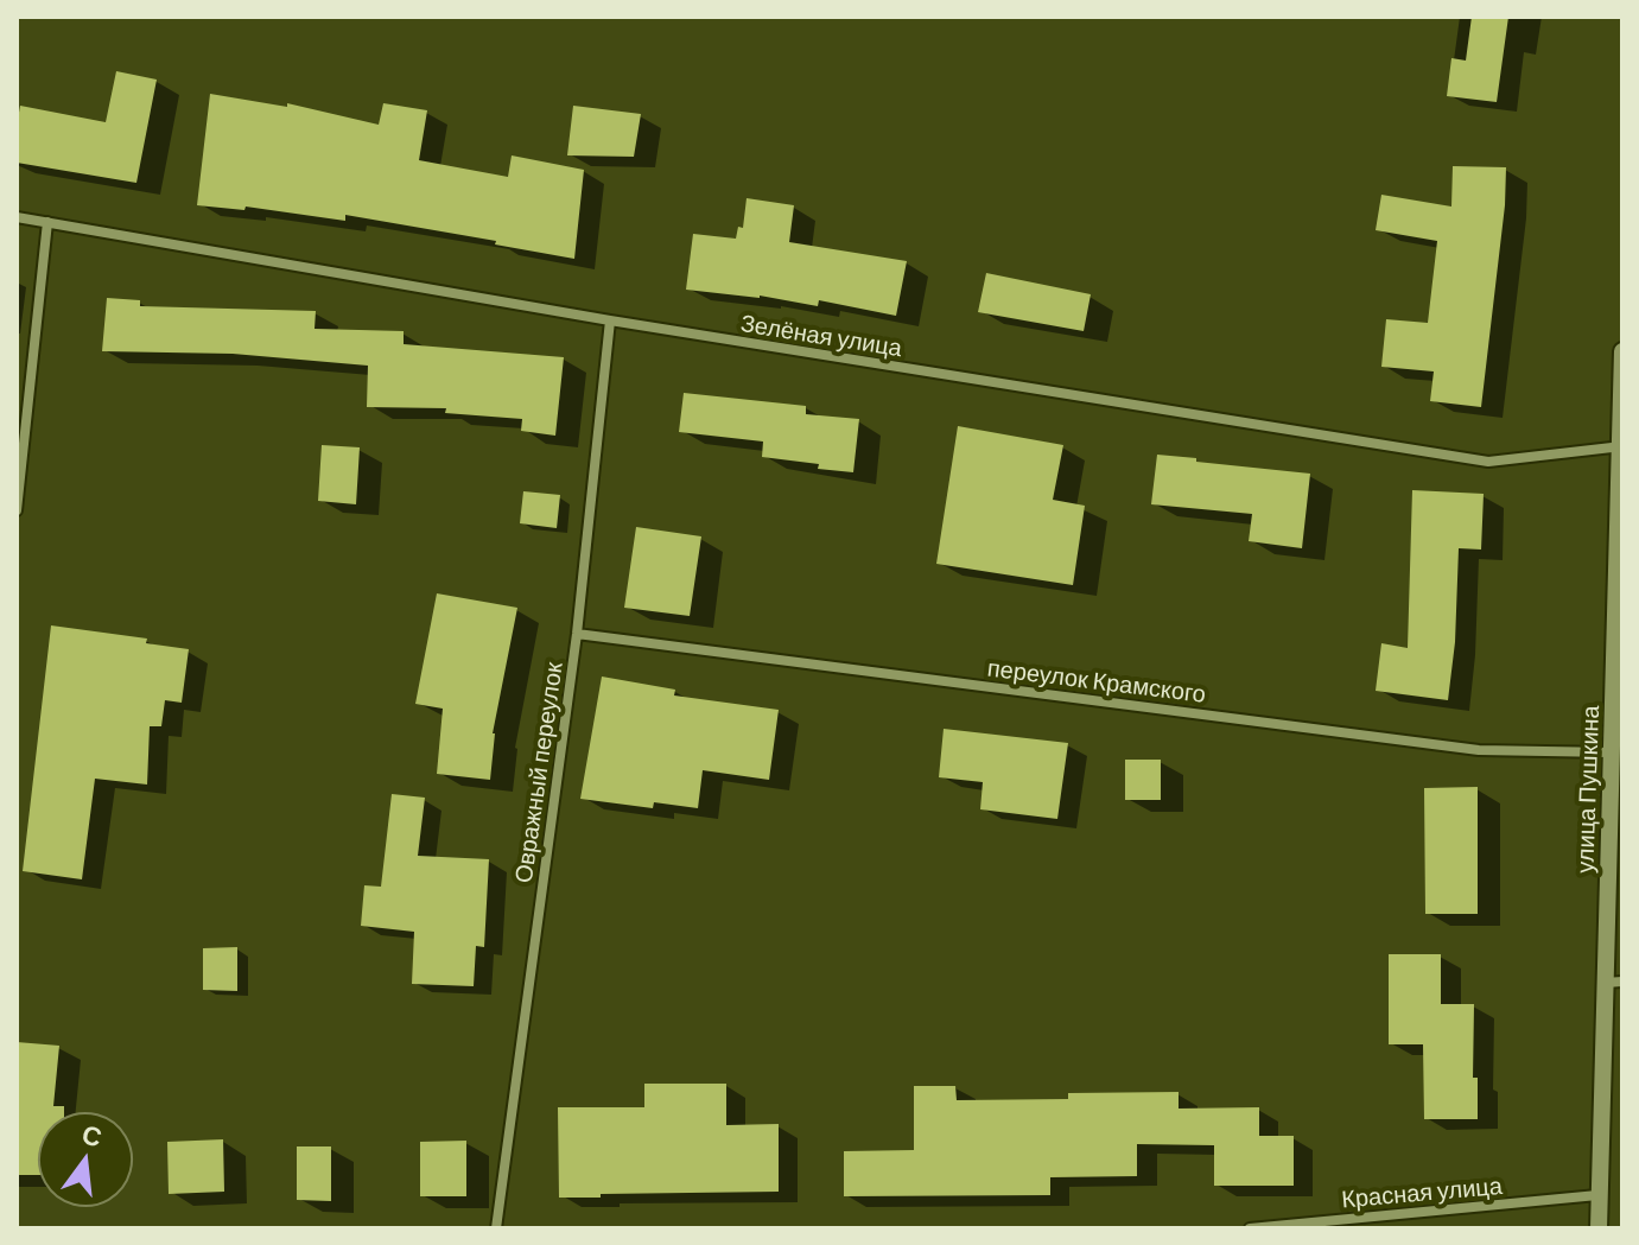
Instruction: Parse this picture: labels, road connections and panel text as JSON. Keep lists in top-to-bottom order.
{
  "streets": {
    "street": [
      "Зелёная улица",
      "переулок Крамского",
      "Овражный переулок",
      "улица Пушкина",
      "Красная улица"
    ]
  },
  "crossings": [
    ["Зелёная улица", "Овражный переулок"],
    ["Зелёная улица", "улица Пушкина"],
    ["переулок Крамского", "Овражный переулок"],
    ["переулок Крамского", "улица Пушкина"],
    ["улица Пушкина", "Красная улица"]
  ],
  "north": "top"
}
